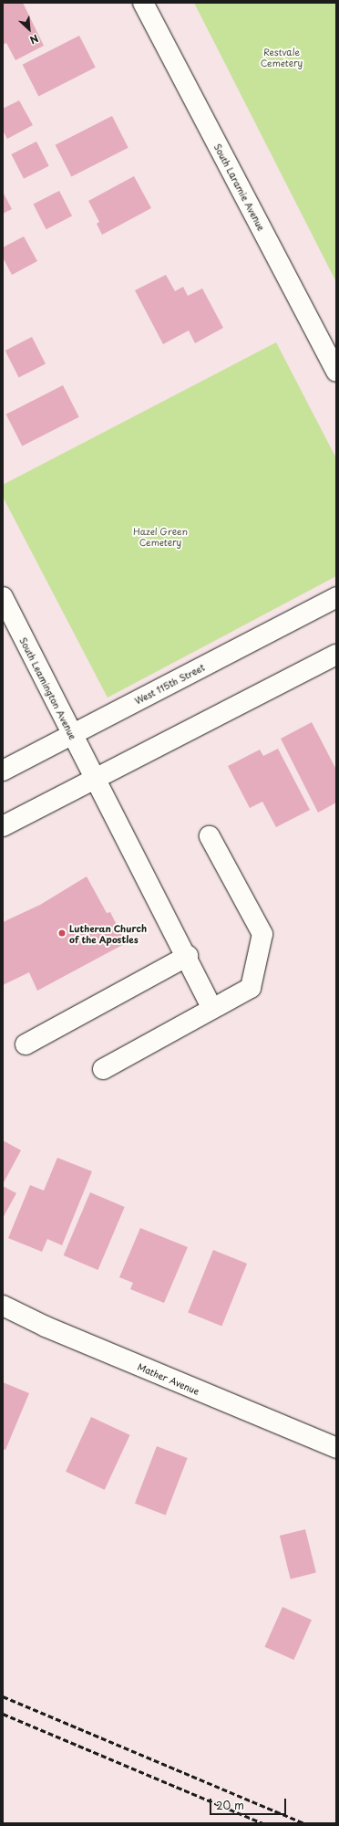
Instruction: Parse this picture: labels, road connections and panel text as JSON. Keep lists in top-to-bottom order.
{
  "streets": {
    "street": [
      "South Laramie Avenue",
      "West 115th Street",
      "South Leamington Avenue",
      "Mather Avenue"
    ]
  },
  "crossings": [
    ["West 115th Street", "South Leamington Avenue"]
  ],
  "parks": ["Restvale Cemetery", "Hazel Green Cemetery"],
  "places": ["Lutheran Church of the Apostles"],
  "scale_bar": "20 m",
  "north": "bottom right"
}
